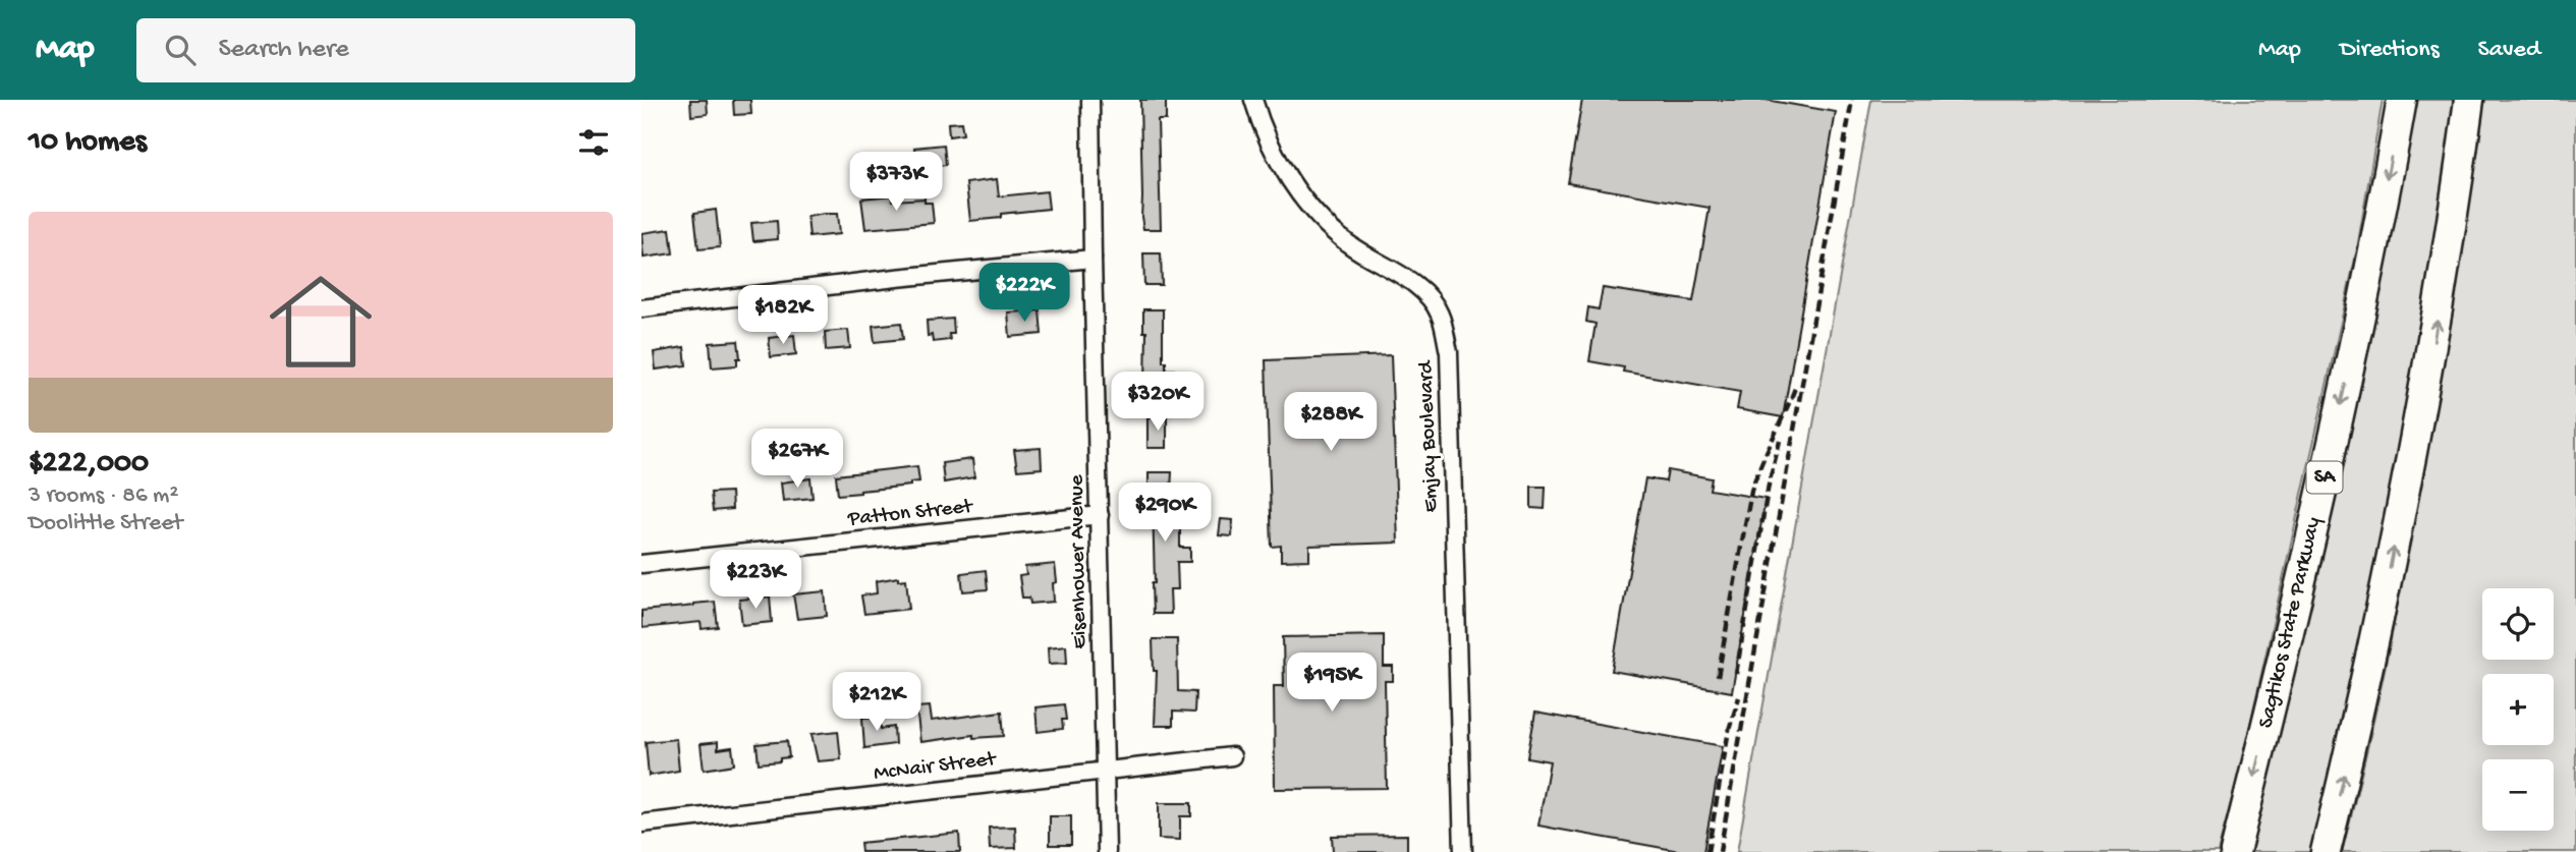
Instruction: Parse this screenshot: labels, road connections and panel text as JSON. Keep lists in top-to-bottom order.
{
  "streets": {
    "highway": ["SA", "Sagtikos State Parkway"],
    "street": [
      "Emjay Boulevard",
      "Patton Street",
      "Eisenhower Avenue",
      "McNair Street"
    ]
  },
  "crossings": [
    ["Patton Street", "Eisenhower Avenue"],
    ["Eisenhower Avenue", "McNair Street"]
  ],
  "page": {
    "header": "Map",
    "search": "Search here",
    "nav": ["Map", "Directions", "Saved"],
    "heading": "10 homes",
    "price": [
      "$373K",
      "$222K",
      "$182K",
      "$320K",
      "$288K",
      "$267K",
      "$290K",
      "$223K",
      "$195K",
      "$212K"
    ],
    "list": [
      {
        "name": "$222,000",
        "note": "3 rooms · 86 m² · Doolittle Street"
      }
    ],
    "map_buttons": ["+", "−"]
  }
}
